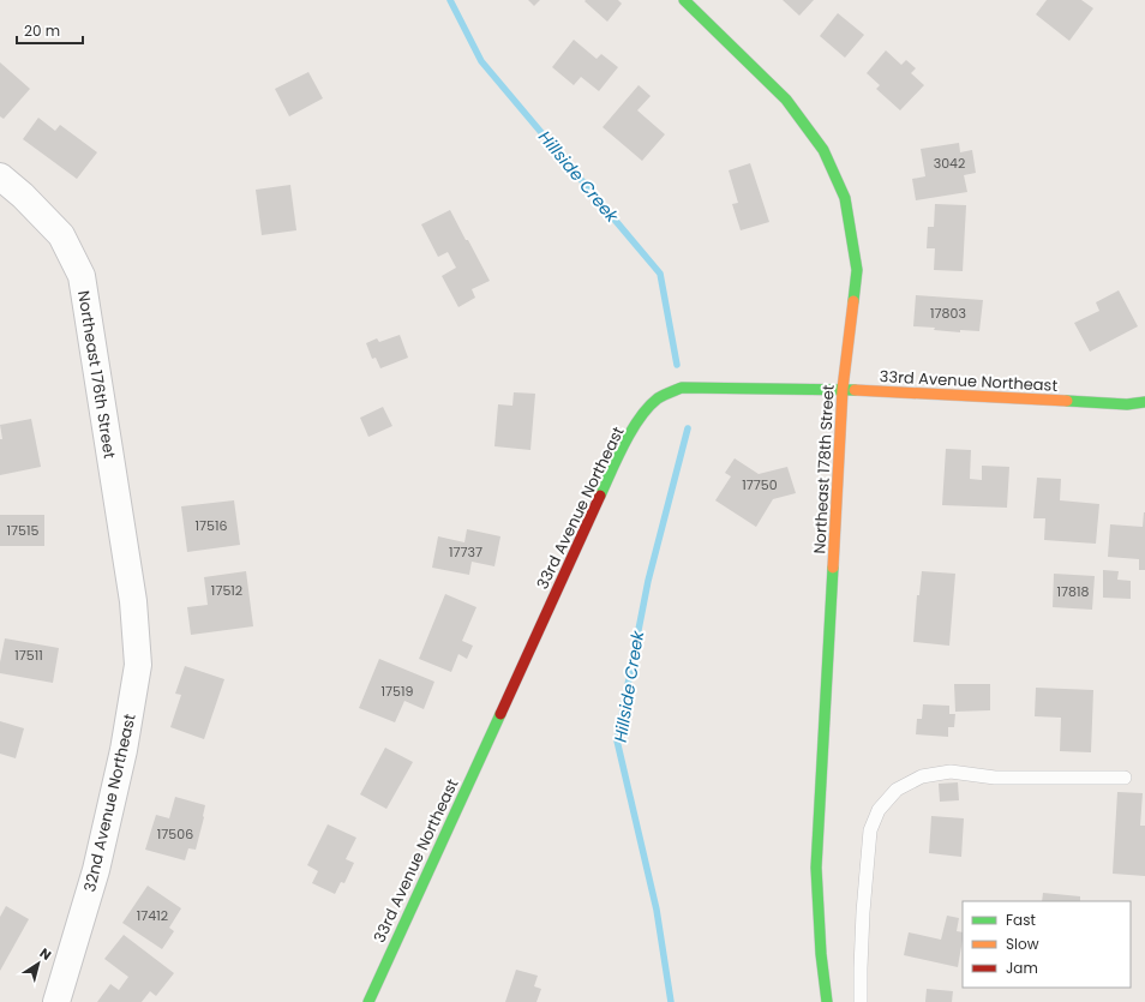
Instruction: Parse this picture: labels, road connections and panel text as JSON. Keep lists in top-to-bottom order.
{
  "streets": {
    "street": [
      "Northeast 176th Street",
      "33rd Avenue Northeast",
      "Northeast 178th Street",
      "32nd Avenue Northeast"
    ]
  },
  "crossings": [
    ["Northeast 176th Street", "32nd Avenue Northeast"],
    ["33rd Avenue Northeast", "Northeast 178th Street"]
  ],
  "water": ["Hillside Creek"],
  "house_numbers": [
    "3042",
    "17803",
    "17750",
    "17516",
    "17515",
    "17737",
    "17512",
    "17818",
    "17511",
    "17519",
    "17506",
    "17412"
  ],
  "legend": ["Fast", "Slow", "Jam"],
  "scale_bar": "20 m",
  "north": "top right"
}
